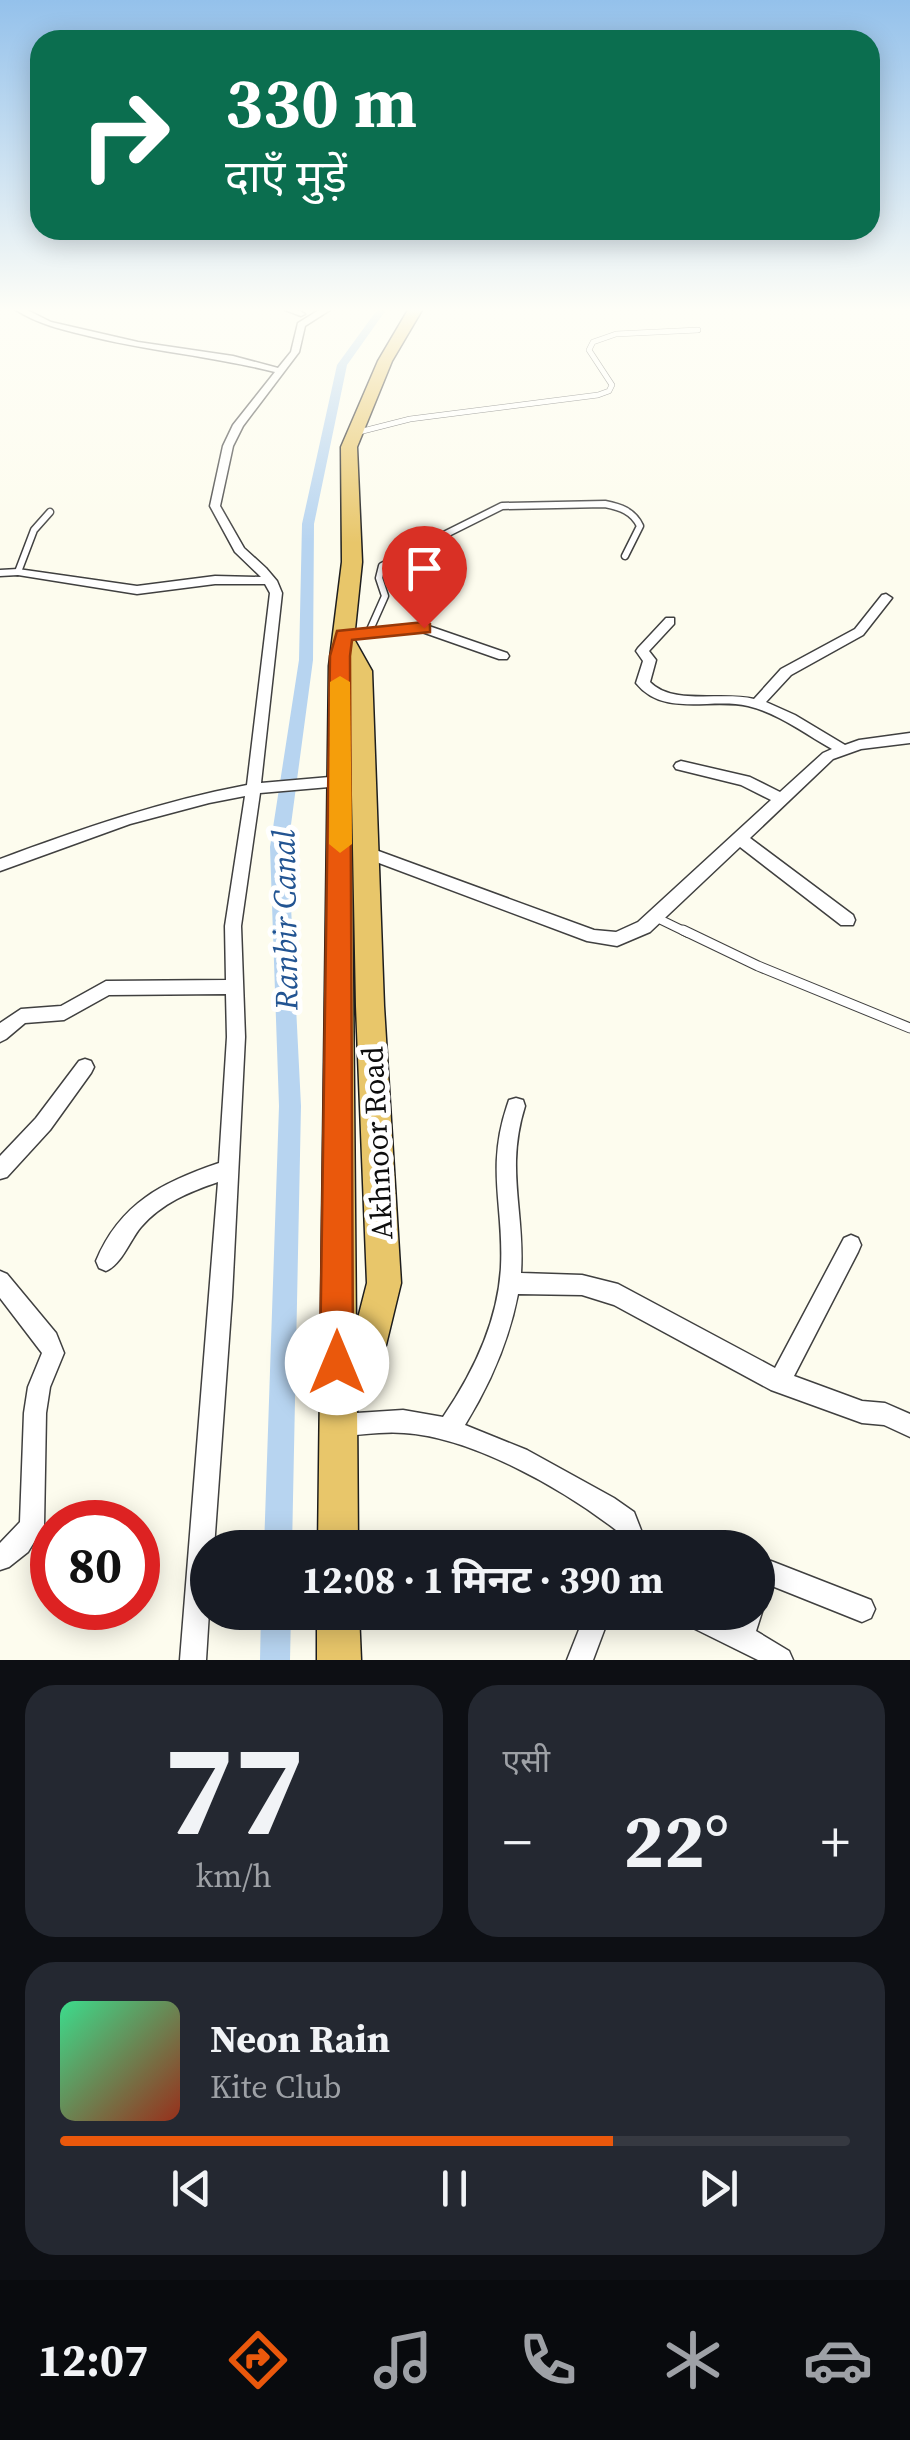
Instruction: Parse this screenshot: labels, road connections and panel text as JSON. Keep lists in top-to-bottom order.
{
  "streets": {
    "highway": ["Akhnoor Road"]
  },
  "water": ["Ranbir Canal"],
  "page": {
    "turn": ["330 m", "दाएँ मुड़ें"],
    "limit": "80",
    "trip": "12:08 · 1 मिनट · 390 m",
    "tile": [
      ["77", "km/h"],
      "एसी"
    ],
    "heat": ["−", "22°", "+"],
    "song": ["Neon Rain", "Kite Club"],
    "tabs": "12:07"
  }
}
